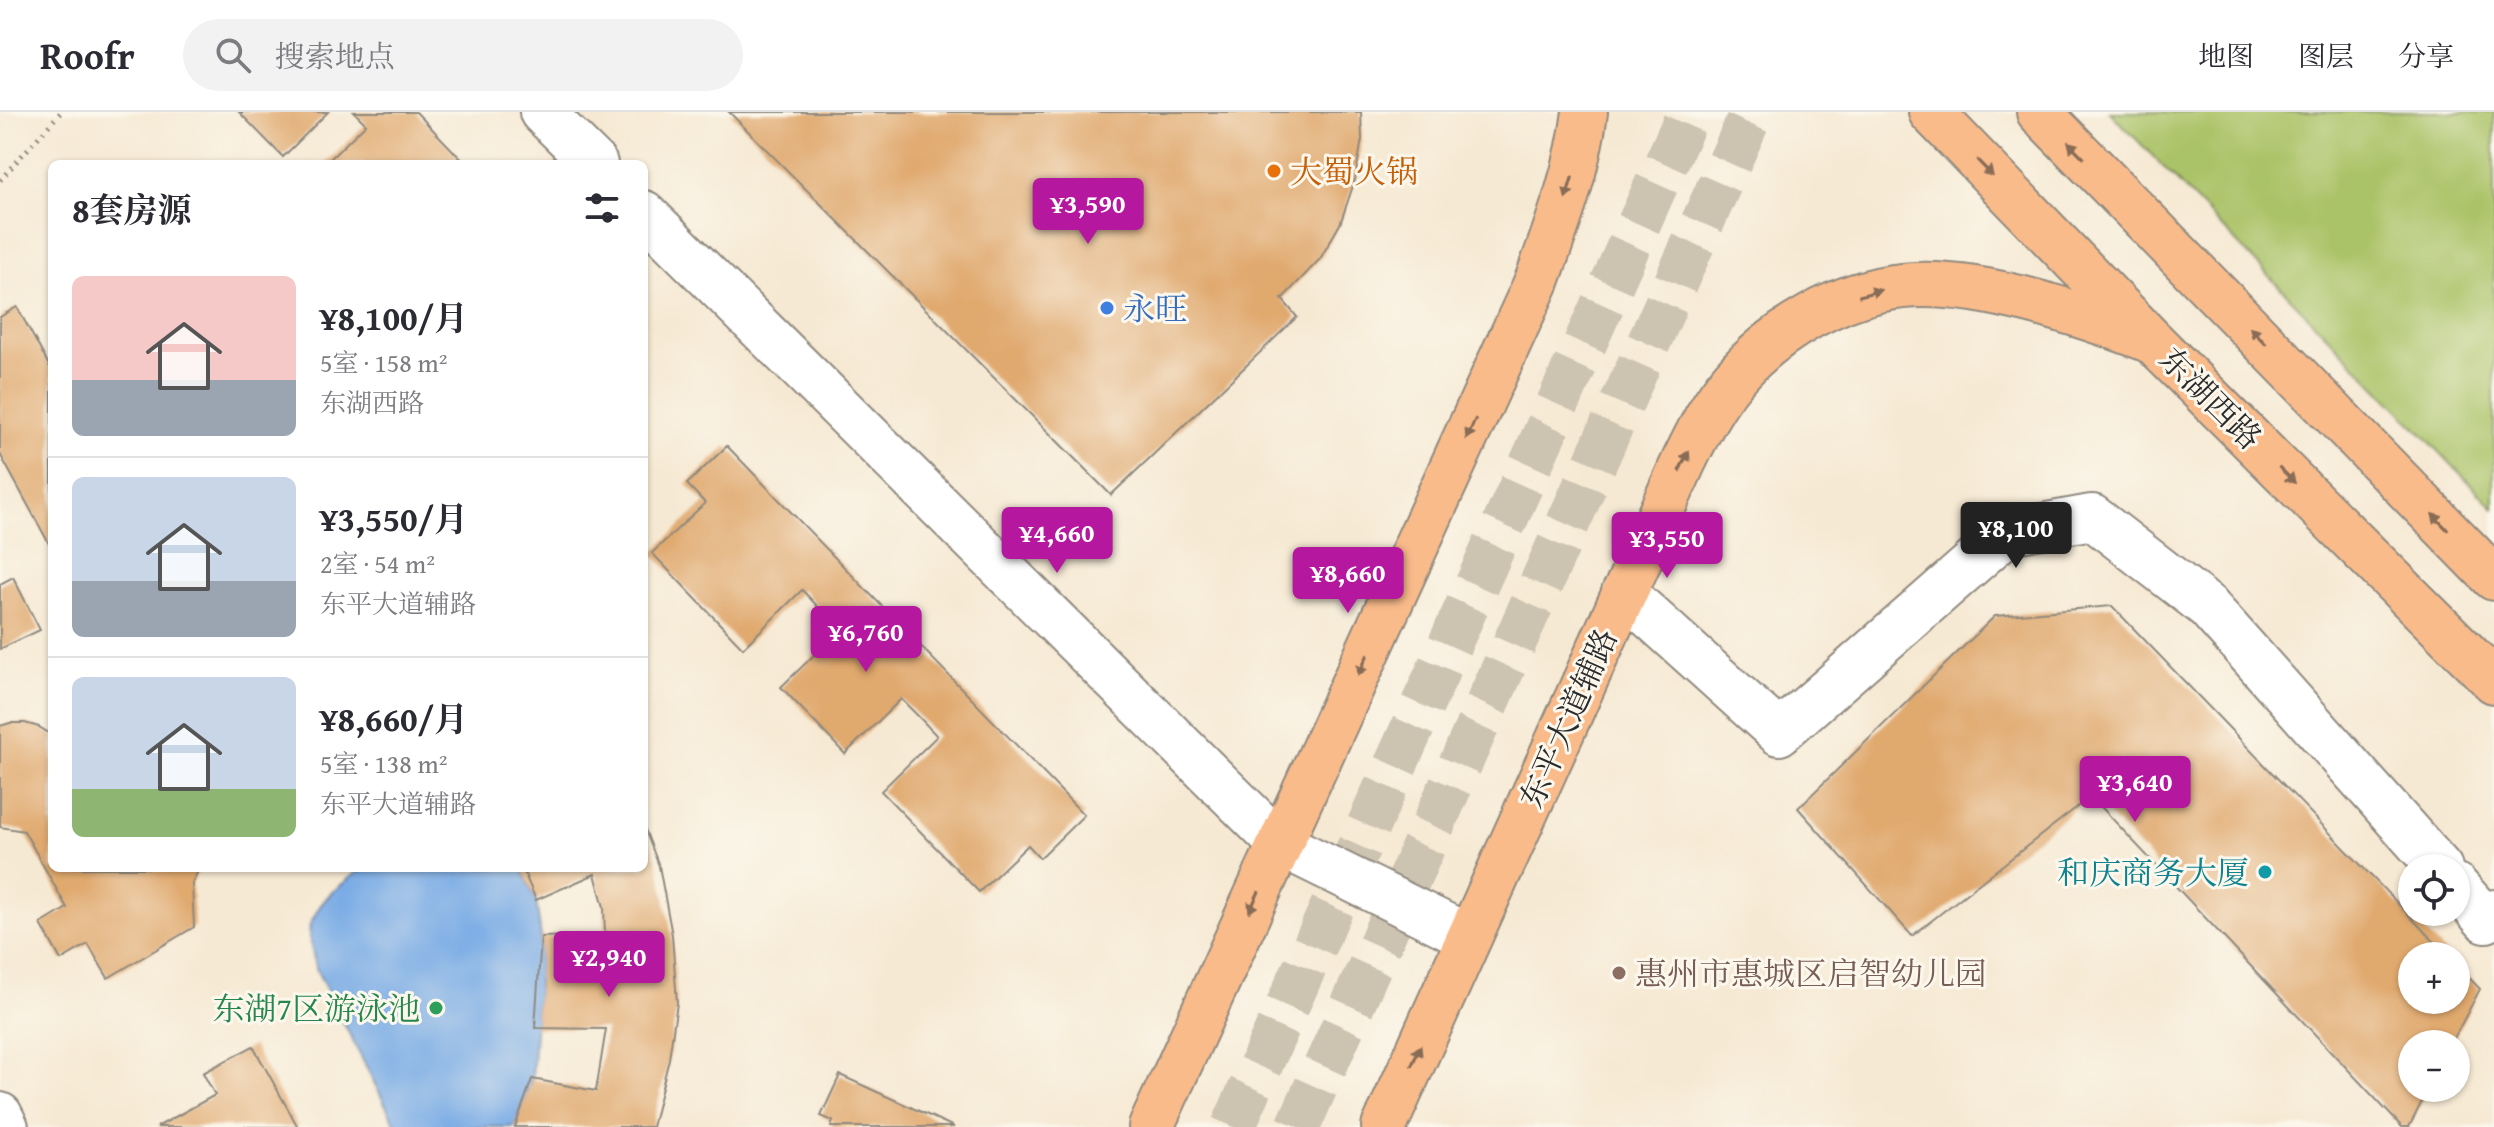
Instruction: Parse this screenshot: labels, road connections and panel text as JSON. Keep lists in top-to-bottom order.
{
  "streets": {
    "main road": ["东湖西路", "东平大道辅路"]
  },
  "crossings": [
    ["东湖西路", "东平大道辅路"]
  ],
  "one_way": ["东平大道辅路"],
  "places": [
    "大蜀火锅",
    "永旺",
    "和庆商务大厦",
    "惠州市惠城区启智幼儿园",
    "东湖7区游泳池"
  ],
  "page": {
    "header": "Roofr",
    "search": "搜索地点",
    "nav": ["地图", "图层", "分享"],
    "heading": "8套房源",
    "price": [
      "¥3,590",
      "¥8,100",
      "¥4,660",
      "¥3,550",
      "¥8,660",
      "¥6,760",
      "¥3,640",
      "¥2,940"
    ],
    "list": [
      {
        "name": "¥8,100/月",
        "note": "5室 · 158 m² · 东湖西路"
      },
      {
        "name": "¥3,550/月",
        "note": "2室 · 54 m² · 东平大道辅路"
      },
      {
        "name": "¥8,660/月",
        "note": "5室 · 138 m² · 东平大道辅路"
      }
    ],
    "map_buttons": ["+", "−"]
  }
}
